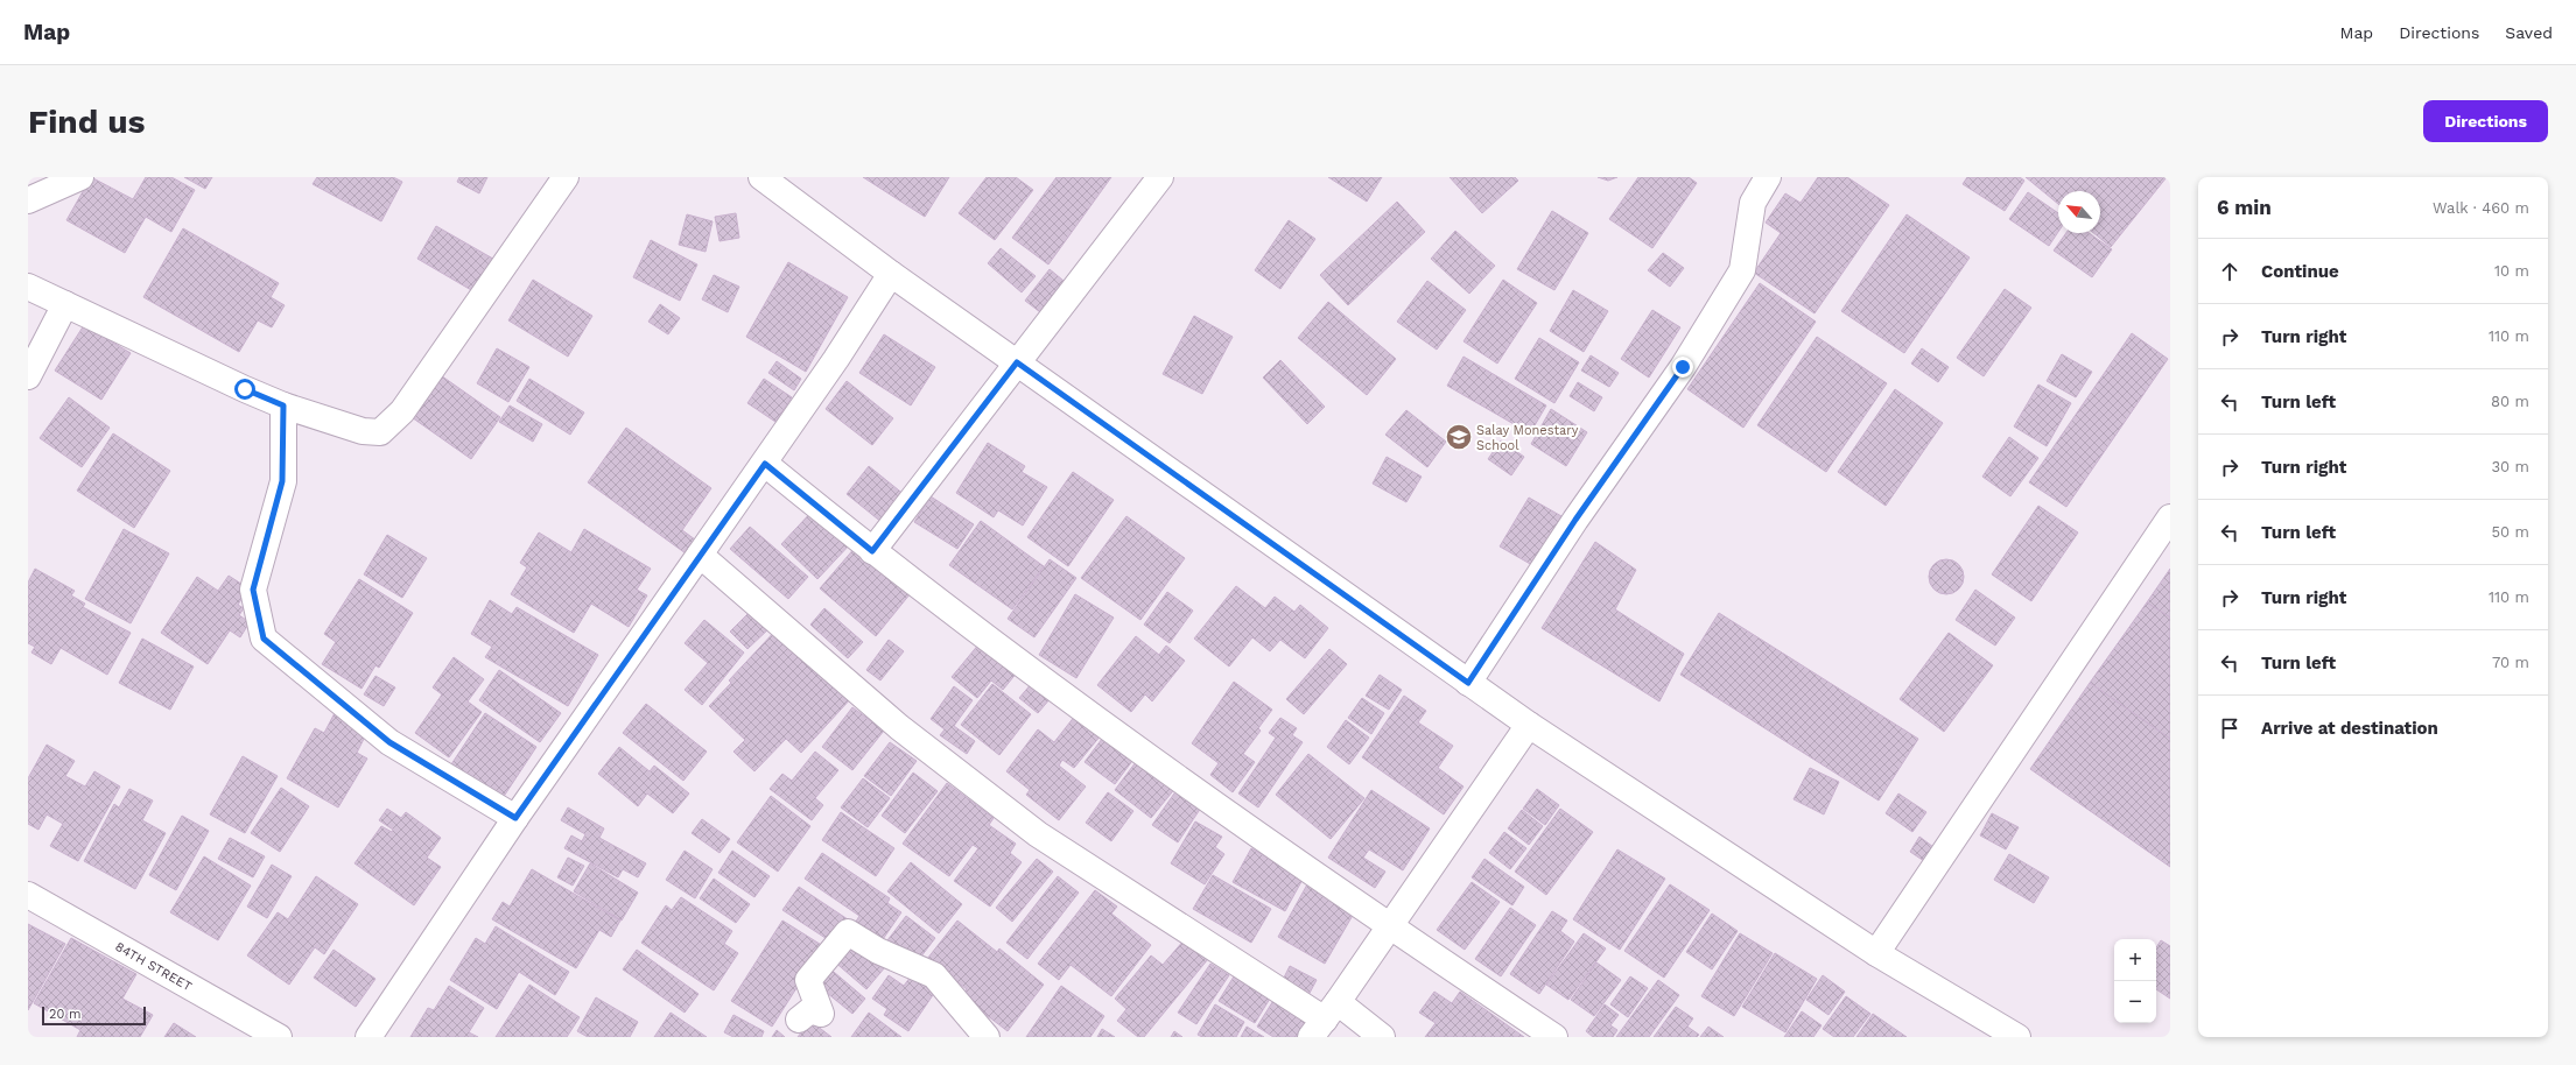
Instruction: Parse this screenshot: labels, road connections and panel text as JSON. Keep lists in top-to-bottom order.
{
  "streets": {
    "street": ["84TH STREET"]
  },
  "places": {
    "school or university": ["Salay Monestary School"]
  },
  "scale_bar": "20 m",
  "north": "top left",
  "page": {
    "header": "Map",
    "nav": ["Map", "Directions", "Saved"],
    "buttons": "Directions",
    "title": "Find us",
    "heading": ["6 min", "Walk · 460 m"],
    "list": [
      ["Continue", "10 m"],
      ["Turn right", "110 m"],
      ["Turn left", "80 m"],
      ["Turn right", "30 m"],
      ["Turn left", "50 m"],
      ["Turn right", "110 m"],
      ["Turn left", "70 m"],
      "Arrive at destination"
    ],
    "map_buttons": ["+", "−"],
    "scale": "20 m"
  }
}
